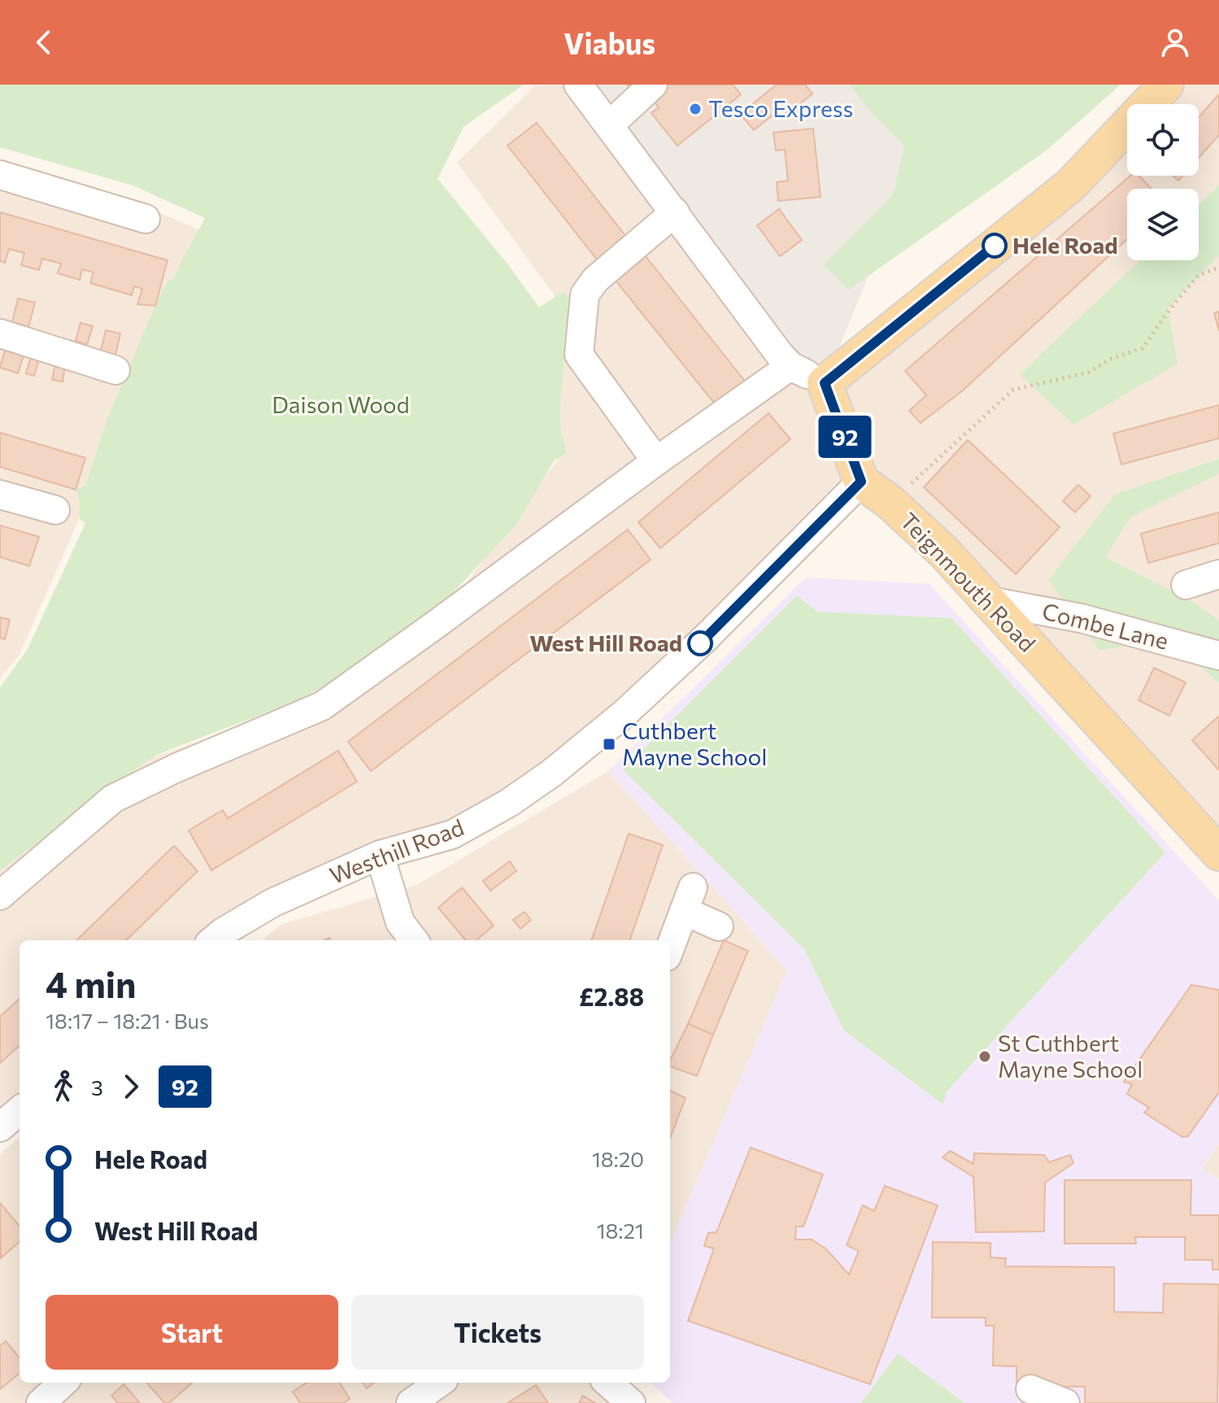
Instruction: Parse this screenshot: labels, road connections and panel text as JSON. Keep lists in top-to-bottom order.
{
  "streets": {
    "main road": ["Teignmouth Road"],
    "street": ["Combe Lane", "Westhill Road"]
  },
  "crossings": [
    ["Teignmouth Road", "Combe Lane"],
    ["Teignmouth Road", "Westhill Road"]
  ],
  "parks": ["Daison Wood"],
  "places": {
    "other": [
      "Tesco Express",
      "Hele Road",
      "West Hill Road",
      "St Cuthbert Mayne School"
    ],
    "transit": ["Cuthbert Mayne School"]
  },
  "lines": ["bus line 92"],
  "page": {
    "header": "Viabus",
    "on_map": "92",
    "heading": ["4 min", "18:17 – 18:21 · Bus", "£2.88"],
    "legs": ["3", "92"],
    "list": [
      {
        "name": "Hele Road",
        "value": "18:20"
      },
      {
        "name": "West Hill Road",
        "value": "18:21"
      }
    ],
    "buttons": ["Start", "Tickets"]
  }
}
